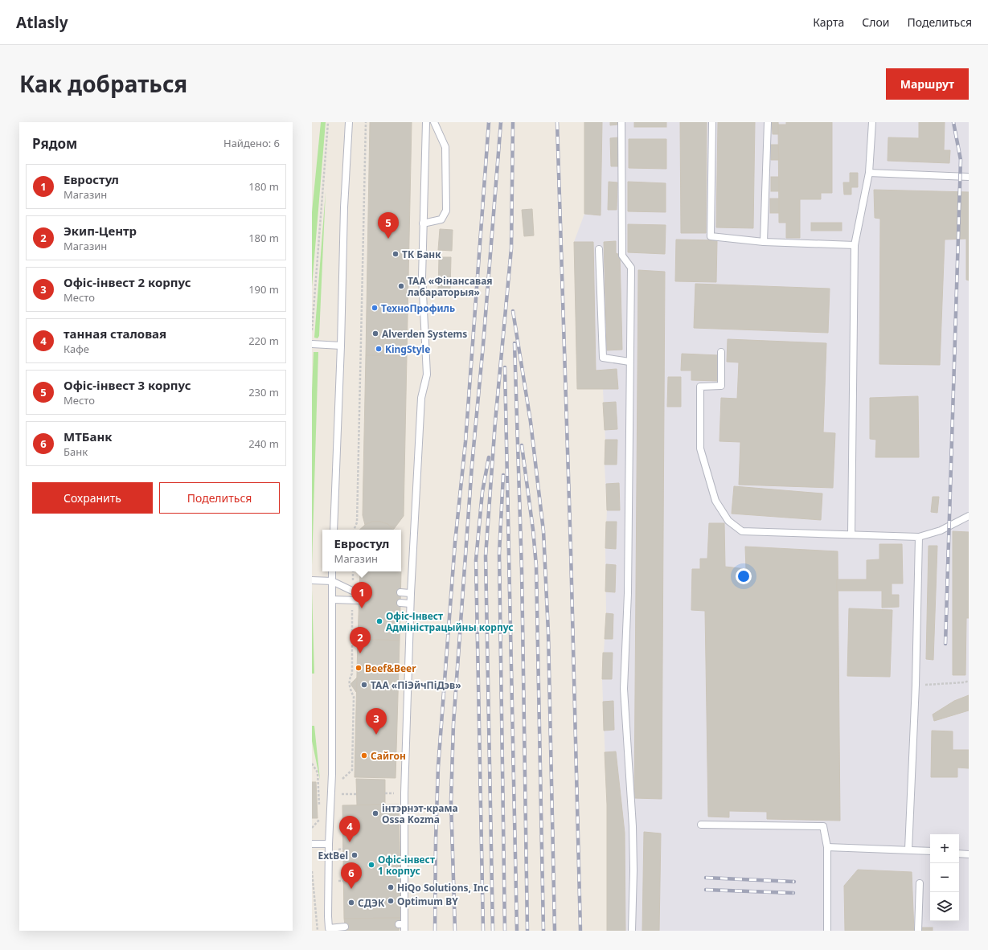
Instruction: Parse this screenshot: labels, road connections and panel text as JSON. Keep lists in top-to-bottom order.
{
  "places": [
    "ТК Банк",
    "ТАА «Фінансавая лабараторыя»",
    "ТехноПрофиль",
    "Alverden Systems",
    "KingStyle",
    "Офіс-Інвест Адміністрацыйны корпус",
    "Beef&Beer",
    "ТАА «ПіЭйчПіДэв»",
    "Сайгон",
    "інтэрнэт-крама Ossa Kozma",
    "ExtBel",
    "Офіс-інвест 1 корпус",
    "HiQo Solutions, Inc",
    "Optimum BY",
    "СДЭК"
  ],
  "page": {
    "header": "Atlasly",
    "nav": ["Карта", "Слои", "Поделиться"],
    "title": "Как добраться",
    "buttons": [
      "Маршрут",
      ["Сохранить", "Поделиться"]
    ],
    "heading": ["Рядом", "Найдено: 6"],
    "list": [
      {
        "mark": "1",
        "name": "Евростул",
        "note": "Магазин",
        "value": "180 m"
      },
      {
        "mark": "2",
        "name": "Экип-Центр",
        "note": "Магазин",
        "value": "180 m"
      },
      {
        "mark": "3",
        "name": "Офіс-інвест 2 корпус",
        "note": "Место",
        "value": "190 m"
      },
      {
        "mark": "4",
        "name": "танная сталовая",
        "note": "Кафе",
        "value": "220 m"
      },
      {
        "mark": "5",
        "name": "Офіс-інвест 3 корпус",
        "note": "Место",
        "value": "230 m"
      },
      {
        "mark": "6",
        "name": "МТБанк",
        "note": "Банк",
        "value": "240 m"
      }
    ],
    "pins": [
      "5",
      "1",
      "2",
      "3",
      "4",
      "6"
    ],
    "popup": ["Евростул", "Магазин"],
    "map_buttons": ["+", "−"]
  }
}
